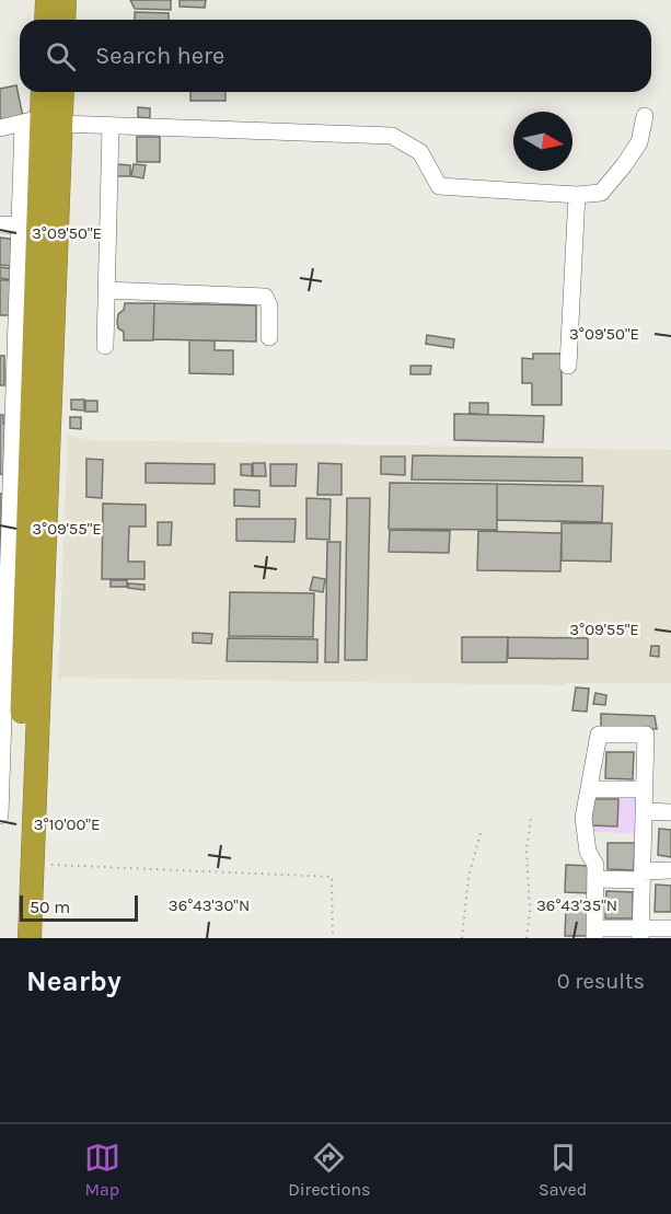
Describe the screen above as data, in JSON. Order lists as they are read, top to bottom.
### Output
{
  "scale_bar": "50 m",
  "north": "right",
  "page": {
    "search": "Search here",
    "scale": "50 m",
    "heading": ["Nearby", "0 results"],
    "nav": ["Map", "Directions", "Saved"]
  },
  "coordinates": [
    "3°09'50\"E",
    "3°09'55\"E",
    "3°10'00\"E",
    "36°43'30\"N",
    "36°43'35\"N"
  ]
}
